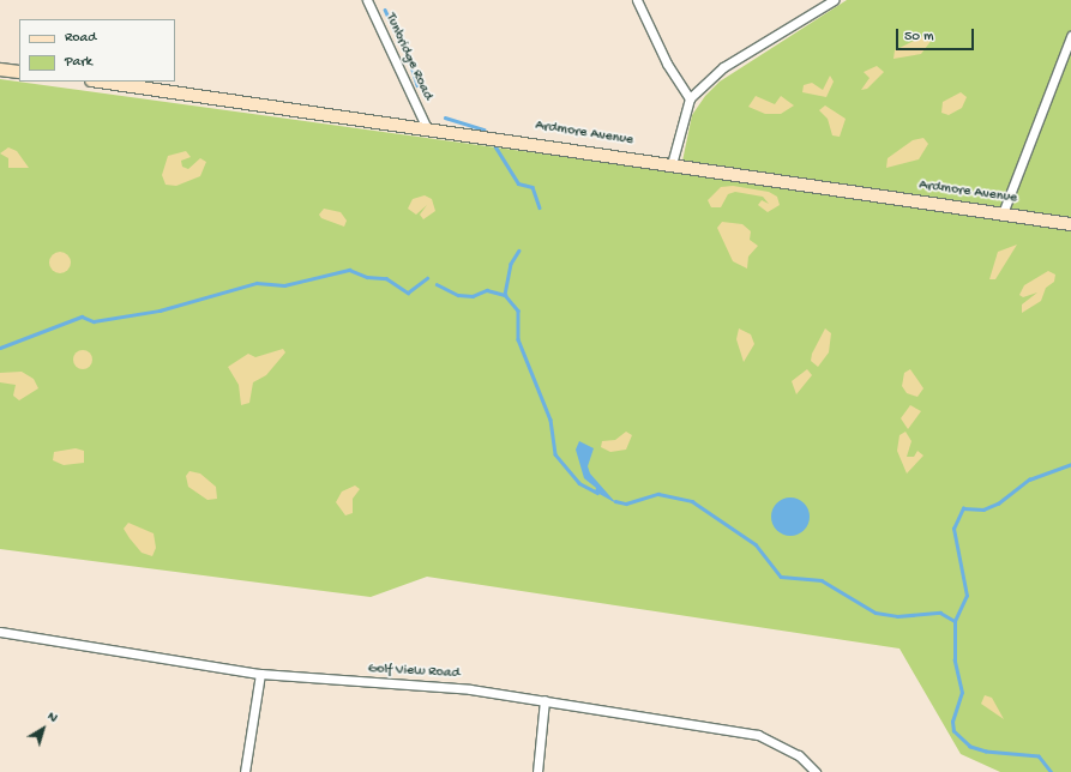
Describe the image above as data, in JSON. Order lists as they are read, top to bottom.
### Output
{
  "streets": {
    "street": ["Tunbridge Road", "Ardmore Avenue", "Golf View Road"]
  },
  "crossings": [
    ["Tunbridge Road", "Ardmore Avenue"]
  ],
  "legend": ["Road", "Park"],
  "scale_bar": "50 m",
  "north": "top right"
}
